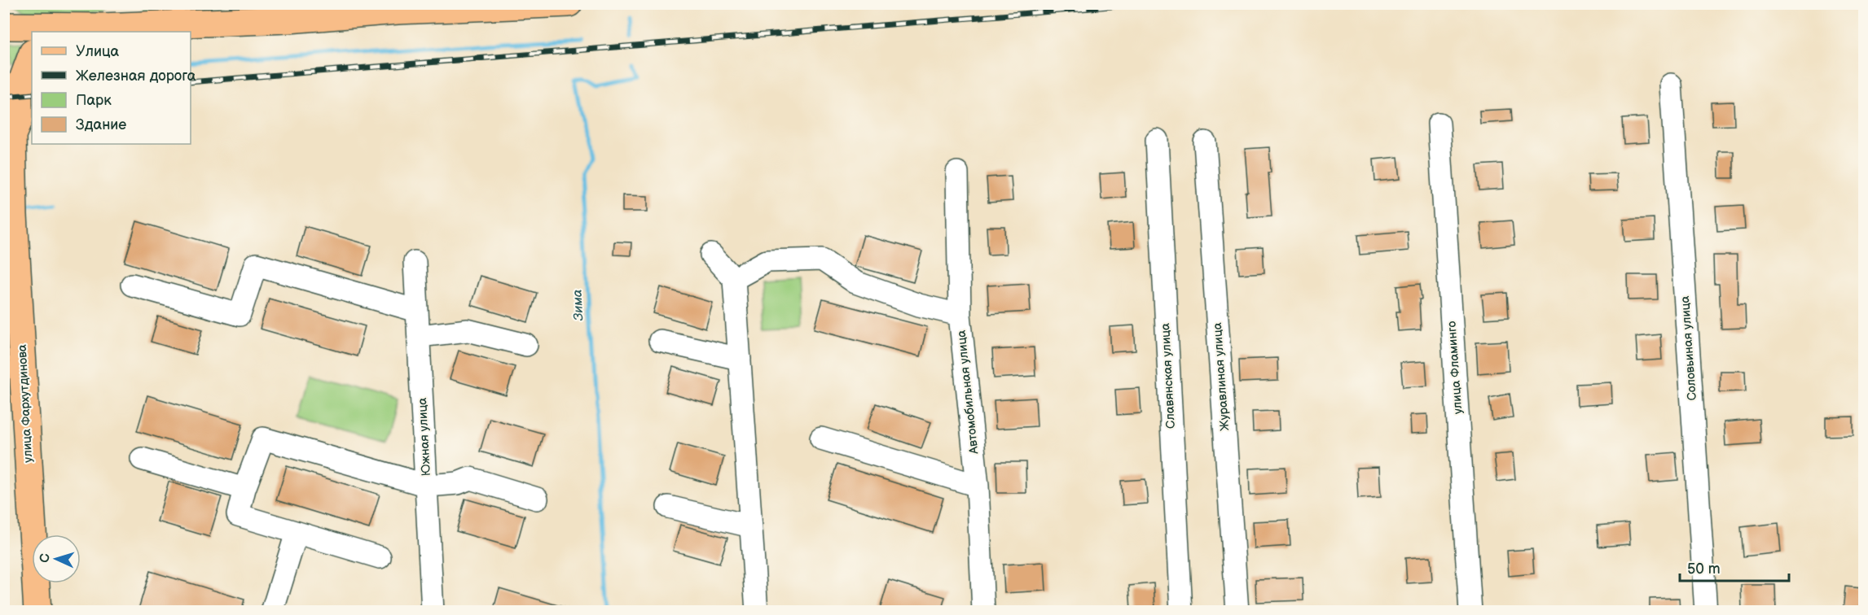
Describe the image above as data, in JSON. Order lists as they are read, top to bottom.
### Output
{
  "streets": {
    "main road": ["улица Фархутдинова"],
    "street": [
      "Соловьиная улица",
      "улица Фламинго",
      "Славянская улица",
      "Журавлиная улица",
      "Автомобильная улица",
      "Южная улица"
    ]
  },
  "water": ["Зима"],
  "legend": [
    "Улица",
    "Железная дорога",
    "Парк",
    "Здание"
  ],
  "scale_bar": "50 m",
  "north": "left"
}
